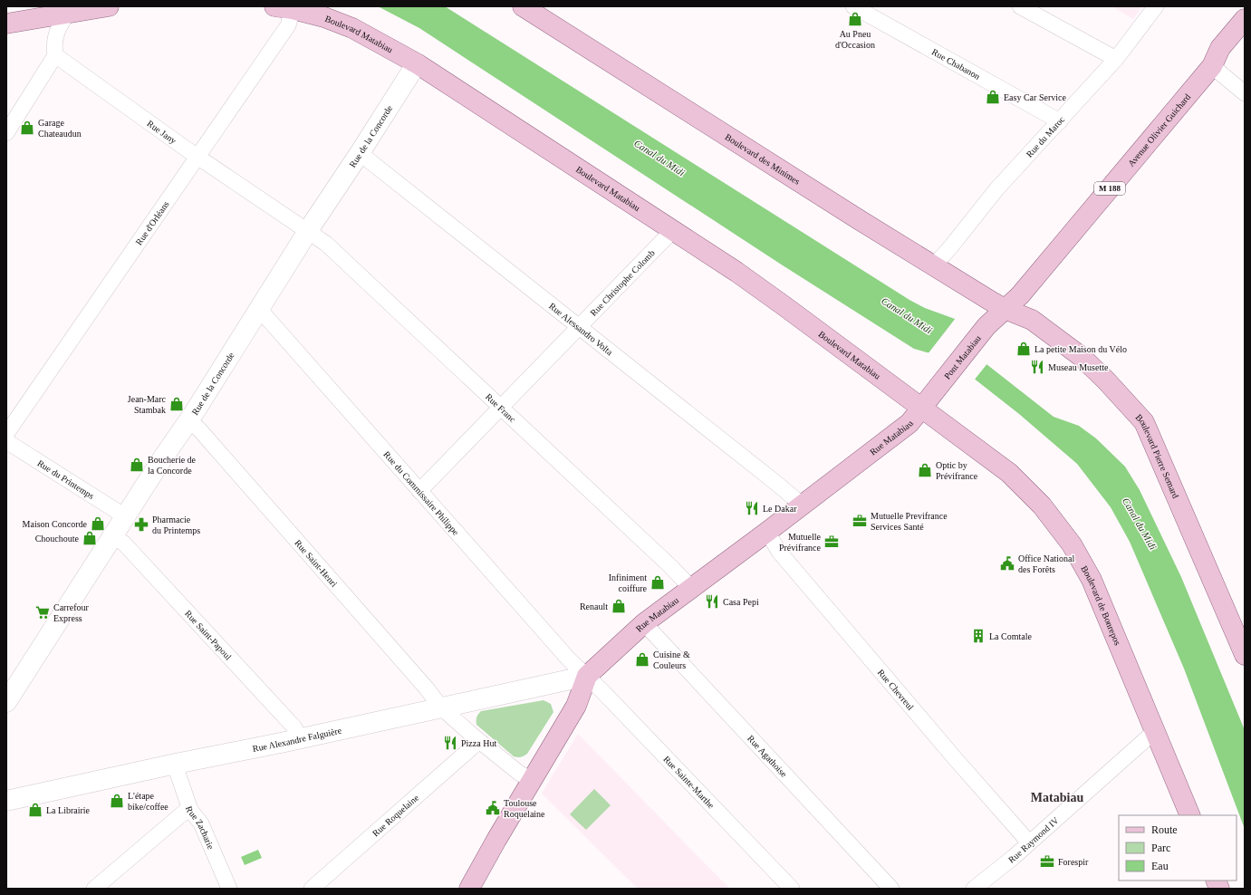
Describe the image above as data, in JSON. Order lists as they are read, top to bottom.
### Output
{
  "streets": {
    "main road": [
      "Boulevard Matabiau",
      "Avenue Olivier Guichard",
      "Boulevard des Minimes",
      "M 188",
      "Pont Matabiau",
      "Rue Matabiau",
      "Boulevard Pierre Semard",
      "Boulevard de Bonrepos"
    ],
    "street": [
      "Rue Chabanon",
      "Rue Jany",
      "Rue de la Concorde",
      "Rue du Maroc",
      "Rue d'Orléans",
      "Rue Christophe Colomb",
      "Rue Alessandro Volta",
      "Rue Franc",
      "Rue du Printemps",
      "Rue du Commissaire Philippe",
      "Rue Saint-Henri",
      "Rue Saint-Papoul",
      "Rue Chevreul",
      "Rue Alexandre Falguière",
      "Rue Agathoise",
      "Rue Sainte-Marthe",
      "Rue Roquelaine",
      "Rue Zacharie",
      "Rue Raymond IV"
    ]
  },
  "crossings": [
    ["Boulevard Matabiau", "Rue de la Concorde"],
    ["Boulevard Matabiau", "Rue d'Orléans"],
    ["Boulevard Matabiau", "Rue Christophe Colomb"],
    ["Boulevard Matabiau", "Pont Matabiau"],
    ["Boulevard Matabiau", "Rue Matabiau"],
    ["Boulevard Matabiau", "Boulevard de Bonrepos"],
    ["Rue Chabanon", "Rue du Maroc"],
    ["Avenue Olivier Guichard", "Boulevard des Minimes"],
    ["Avenue Olivier Guichard", "Pont Matabiau"],
    ["Avenue Olivier Guichard", "Boulevard Pierre Semard"],
    ["Rue Jany", "Rue de la Concorde"],
    ["Rue Jany", "Rue d'Orléans"],
    ["Rue Jany", "Rue Franc"],
    ["Rue de la Concorde", "Rue Alessandro Volta"],
    ["Rue de la Concorde", "Rue Franc"],
    ["Rue de la Concorde", "Rue du Printemps"],
    ["Rue de la Concorde", "Rue du Commissaire Philippe"],
    ["Rue de la Concorde", "Rue Saint-Henri"],
    ["Rue de la Concorde", "Rue Saint-Papoul"],
    ["Rue du Maroc", "Boulevard des Minimes"],
    ["Boulevard des Minimes", "Pont Matabiau"],
    ["Boulevard des Minimes", "Boulevard Pierre Semard"],
    ["Rue Christophe Colomb", "Rue Alessandro Volta"],
    ["Rue Christophe Colomb", "Rue Franc"],
    ["Rue Christophe Colomb", "Rue du Commissaire Philippe"],
    ["Rue Alessandro Volta", "Rue Matabiau"],
    ["Pont Matabiau", "Rue Matabiau"],
    ["Pont Matabiau", "Boulevard Pierre Semard"],
    ["Pont Matabiau", "Boulevard de Bonrepos"],
    ["Rue Franc", "Rue Matabiau"],
    ["Rue Matabiau", "Rue du Commissaire Philippe"],
    ["Rue Matabiau", "Rue Saint-Henri"],
    ["Rue Matabiau", "Boulevard de Bonrepos"],
    ["Rue Matabiau", "Rue Chevreul"],
    ["Rue Matabiau", "Rue Alexandre Falguière"],
    ["Rue Matabiau", "Rue Agathoise"],
    ["Rue Matabiau", "Rue Sainte-Marthe"],
    ["Rue du Commissaire Philippe", "Rue Alexandre Falguière"],
    ["Rue du Commissaire Philippe", "Rue Sainte-Marthe"],
    ["Rue Saint-Henri", "Rue Alexandre Falguière"],
    ["Rue Saint-Henri", "Rue Roquelaine"],
    ["Boulevard de Bonrepos", "Rue Raymond IV"],
    ["Rue Saint-Papoul", "Rue Alexandre Falguière"],
    ["Rue Chevreul", "Rue Raymond IV"],
    ["Rue Alexandre Falguière", "Rue Sainte-Marthe"],
    ["Rue Alexandre Falguière", "Rue Zacharie"]
  ],
  "districts": ["Matabiau"],
  "water": ["Canal du Midi"],
  "places": {
    "shop": [
      "Au Pneu d'Occasion",
      "Easy Car Service",
      "Garage Chateaudun",
      "La petite Maison du Vélo",
      "Jean-Marc Stambak",
      "Boucherie de la Concorde",
      "Optic by Prévifrance",
      "Maison Concorde",
      "Chouchoute",
      "Infiniment coiffure",
      "Renault",
      "Cuisine & Couleurs",
      "L'étape bike/coffee",
      "La Librairie"
    ],
    "restaurant": [
      "Museau Musette",
      "Le Dakar",
      "Casa Pepi",
      "Pizza Hut"
    ],
    "office": ["Mutuelle Previfrance Services Santé", "Mutuelle Prévifrance", "Forespir"],
    "pharmacy": ["Pharmacie du Printemps"],
    "public building": ["Office National des Forêts", "Toulouse Roquelaine"],
    "supermarket": ["Carrefour Express"],
    "building": ["La Comtale"]
  },
  "legend": ["Route", "Parc", "Eau"]
}
